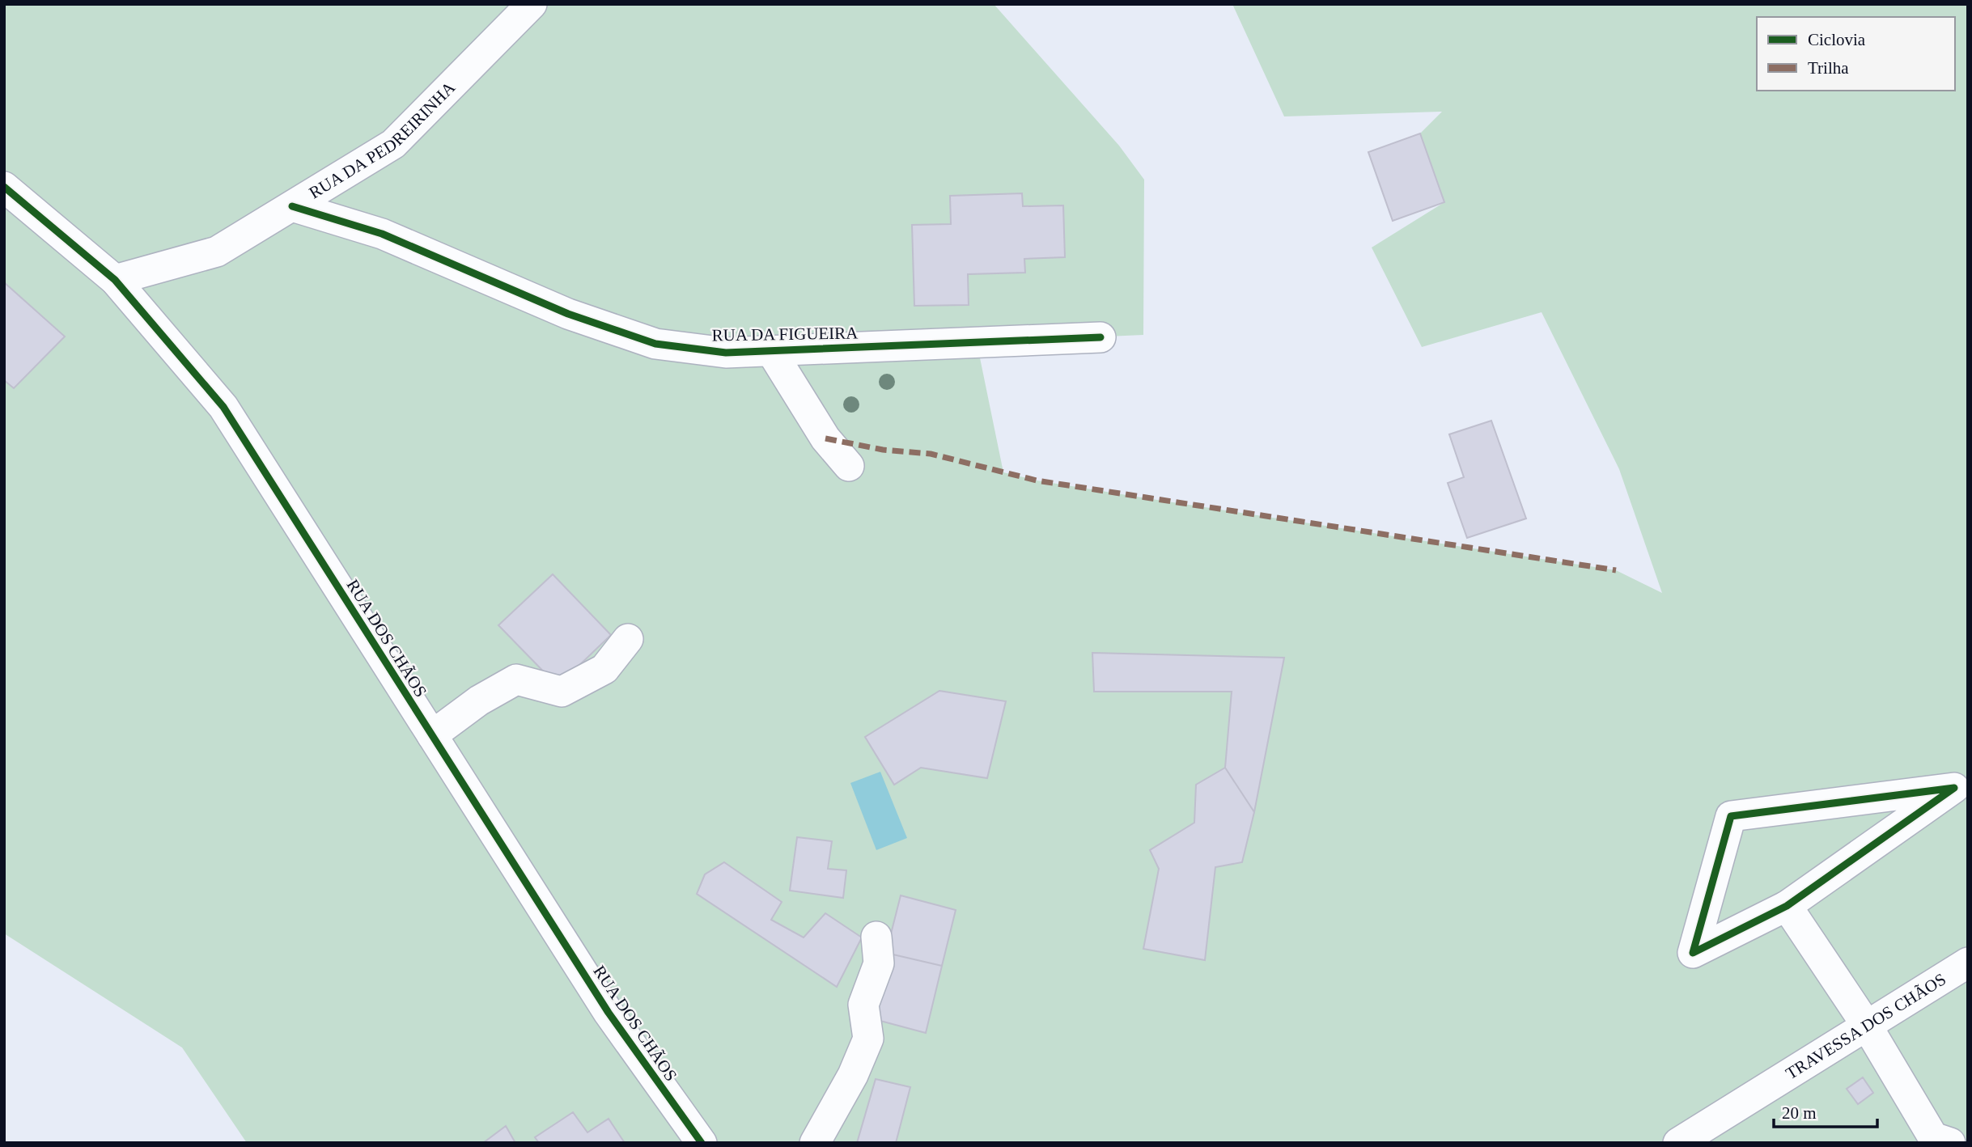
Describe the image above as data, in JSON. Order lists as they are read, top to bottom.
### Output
{
  "streets": {
    "street": [
      "RUA DA PEDREIRINHA",
      "RUA DA FIGUEIRA",
      "RUA DOS CHÃOS",
      "TRAVESSA DOS CHÃOS"
    ]
  },
  "crossings": [
    ["RUA DA PEDREIRINHA", "RUA DA FIGUEIRA"],
    ["RUA DA PEDREIRINHA", "RUA DOS CHÃOS"]
  ],
  "legend": ["Ciclovia", "Trilha"],
  "scale_bar": "20 m"
}
